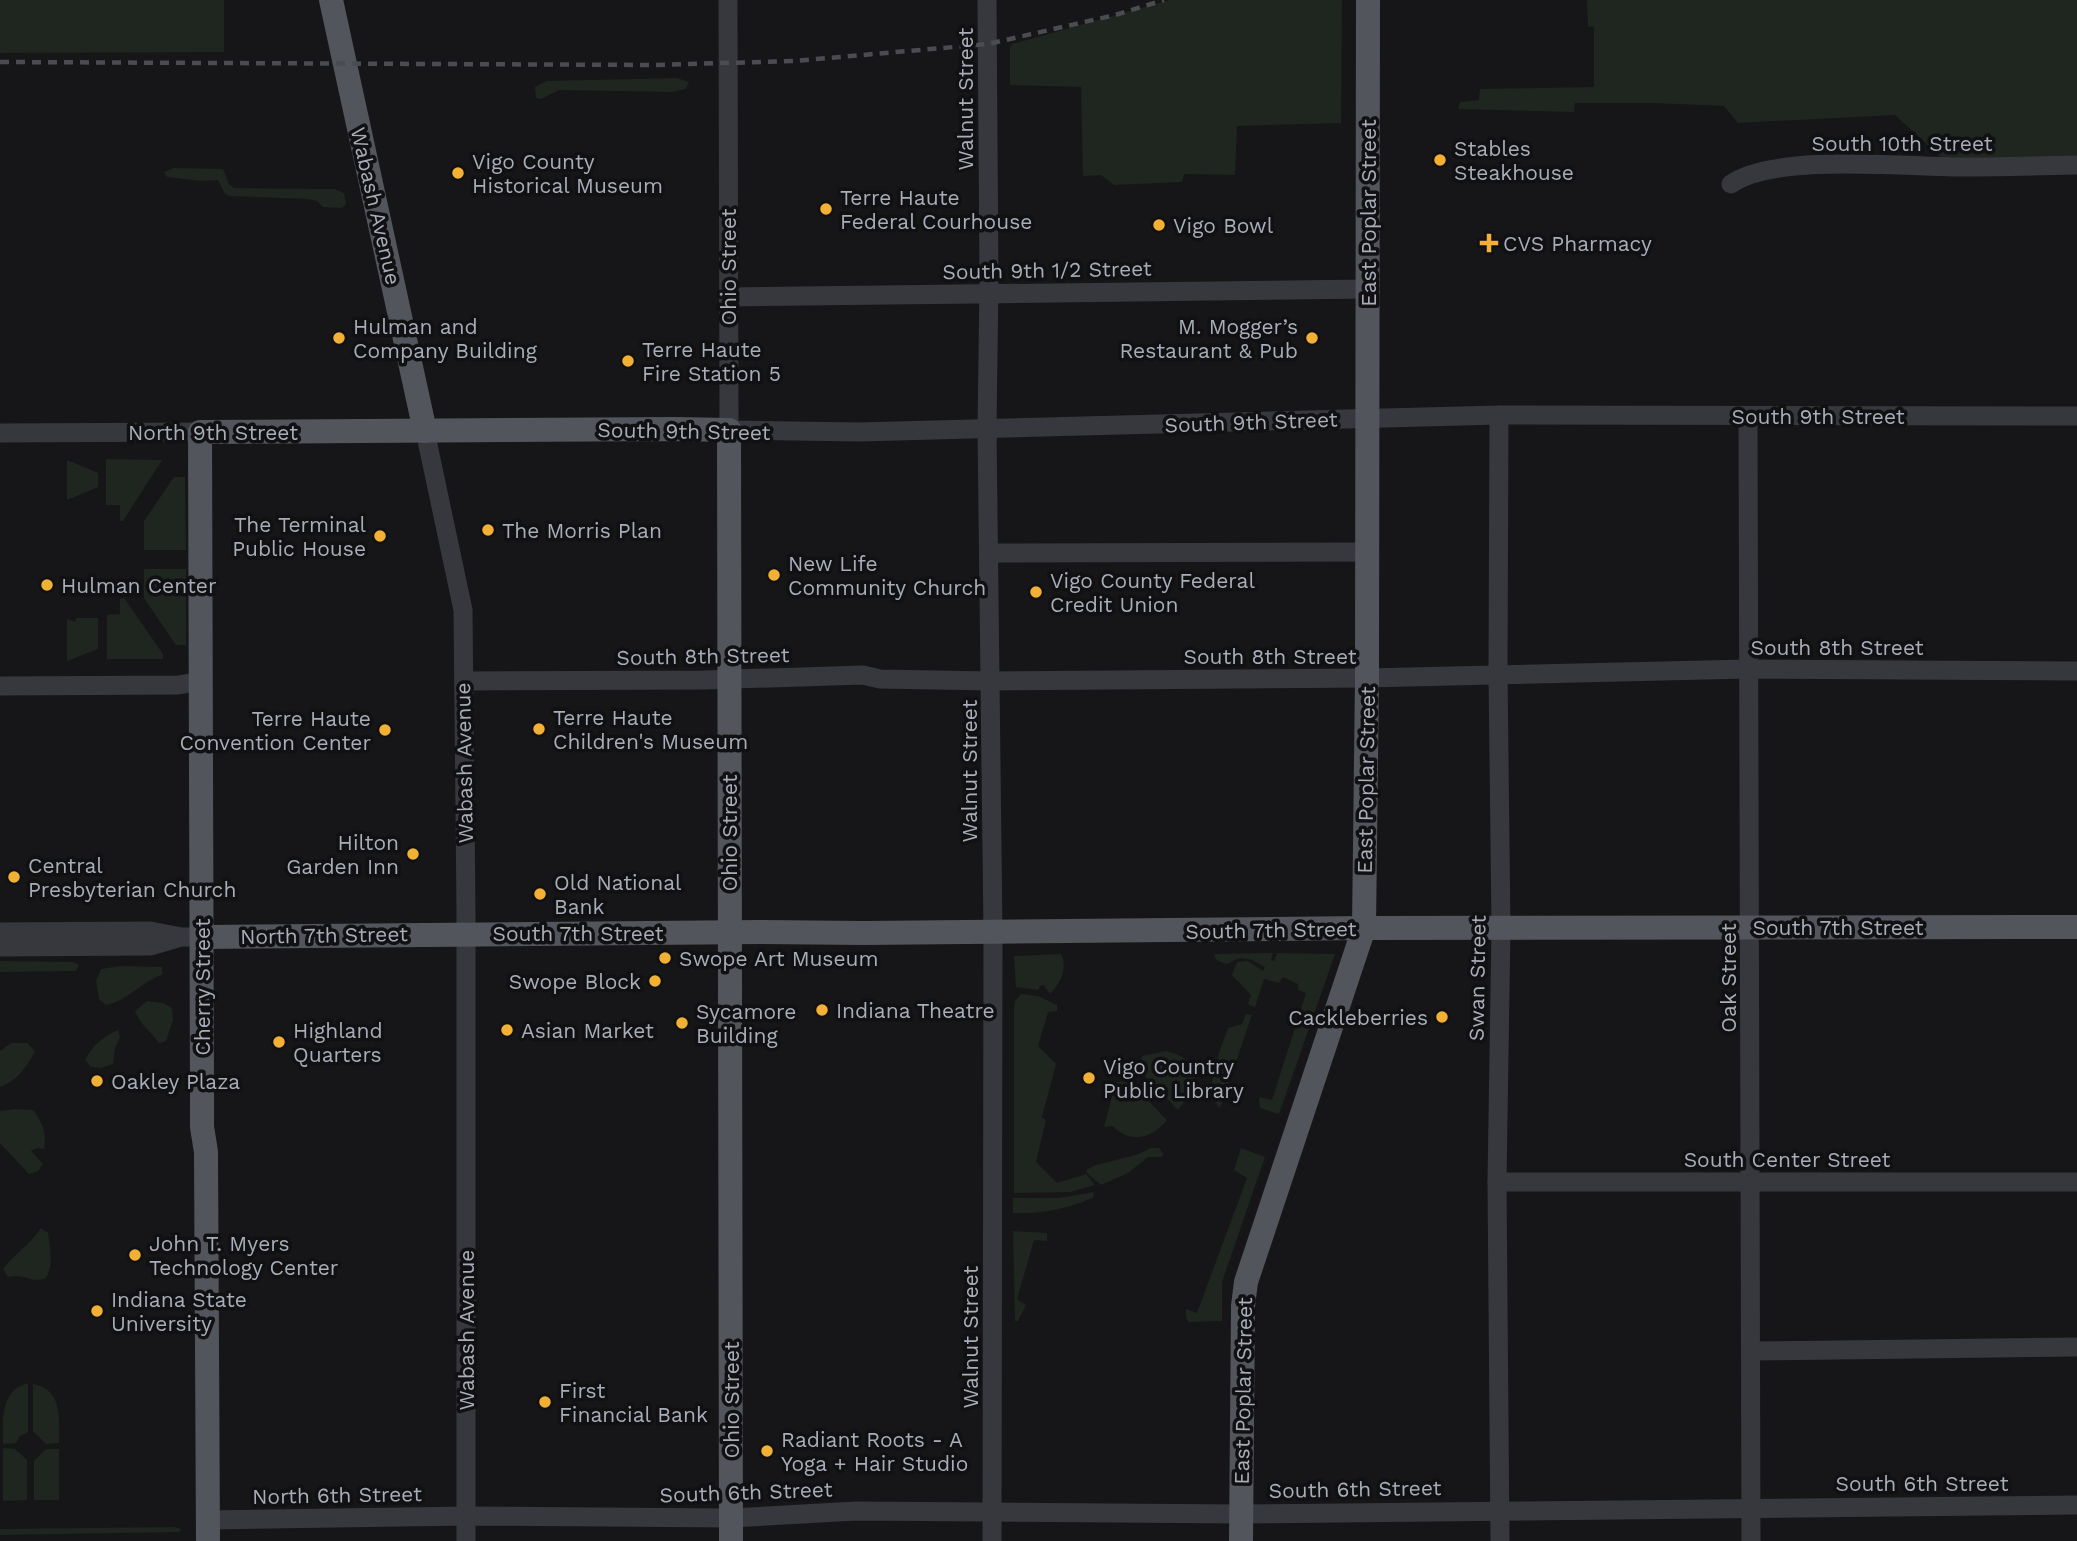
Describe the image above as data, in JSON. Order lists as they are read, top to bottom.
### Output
{
  "streets": {
    "main road": [
      "Wabash Avenue",
      "East Poplar Street",
      "Ohio Street",
      "South 9th Street",
      "North 9th Street",
      "South 7th Street",
      "North 7th Street",
      "Cherry Street"
    ],
    "street": [
      "Walnut Street",
      "South 10th Street",
      "South 9th 1/2 Street",
      "South 8th Street",
      "Swan Street",
      "Oak Street",
      "South Center Street",
      "South 6th Street",
      "North 6th Street"
    ]
  },
  "crossings": [
    ["Walnut Street", "South 9th 1/2 Street"],
    ["Walnut Street", "South 9th Street"],
    ["Walnut Street", "South 8th Street"],
    ["Walnut Street", "South 7th Street"],
    ["Walnut Street", "South 6th Street"],
    ["Wabash Avenue", "South 9th Street"],
    ["Wabash Avenue", "North 9th Street"],
    ["Wabash Avenue", "South 8th Street"],
    ["Wabash Avenue", "South 7th Street"],
    ["Wabash Avenue", "North 7th Street"],
    ["Wabash Avenue", "South 6th Street"],
    ["Wabash Avenue", "North 6th Street"],
    ["East Poplar Street", "South 9th 1/2 Street"],
    ["East Poplar Street", "South 9th Street"],
    ["East Poplar Street", "South 8th Street"],
    ["East Poplar Street", "South 7th Street"],
    ["East Poplar Street", "South 6th Street"],
    ["Ohio Street", "South 9th 1/2 Street"],
    ["Ohio Street", "South 9th Street"],
    ["Ohio Street", "South 8th Street"],
    ["Ohio Street", "South 7th Street"],
    ["Ohio Street", "South 6th Street"],
    ["South 9th Street", "North 9th Street"],
    ["South 9th Street", "Swan Street"],
    ["South 9th Street", "Oak Street"],
    ["North 9th Street", "Cherry Street"],
    ["South 8th Street", "Swan Street"],
    ["South 8th Street", "Oak Street"],
    ["South 7th Street", "North 7th Street"],
    ["South 7th Street", "Swan Street"],
    ["South 7th Street", "Oak Street"],
    ["North 7th Street", "Cherry Street"],
    ["Swan Street", "South Center Street"],
    ["Swan Street", "South 6th Street"],
    ["Oak Street", "South Center Street"],
    ["Oak Street", "South 6th Street"],
    ["Cherry Street", "North 6th Street"],
    ["South 6th Street", "North 6th Street"]
  ],
  "places": {
    "other": [
      "Stables Steakhouse",
      "Vigo County Historical Museum",
      "Terre Haute Federal Courhouse",
      "Vigo Bowl",
      "Hulman and Company Building",
      "M. Mogger’s Restaurant & Pub",
      "Terre Haute Fire Station 5",
      "The Morris Plan",
      "The Terminal Public House",
      "New Life Community Church",
      "Hulman Center",
      "Vigo County Federal Credit Union",
      "Terre Haute Children's Museum",
      "Terre Haute Convention Center",
      "Hilton Garden Inn",
      "Central Presbyterian Church",
      "Old National Bank",
      "Swope Art Museum",
      "Swope Block",
      "Indiana Theatre",
      "Cackleberries",
      "Sycamore Building",
      "Asian Market",
      "Highland Quarters",
      "Vigo Country Public Library",
      "Oakley Plaza",
      "John T. Myers Technology Center",
      "Indiana State University",
      "First Financial Bank",
      "Radiant Roots - A Yoga + Hair Studio"
    ],
    "health": ["CVS Pharmacy"]
  }
}
